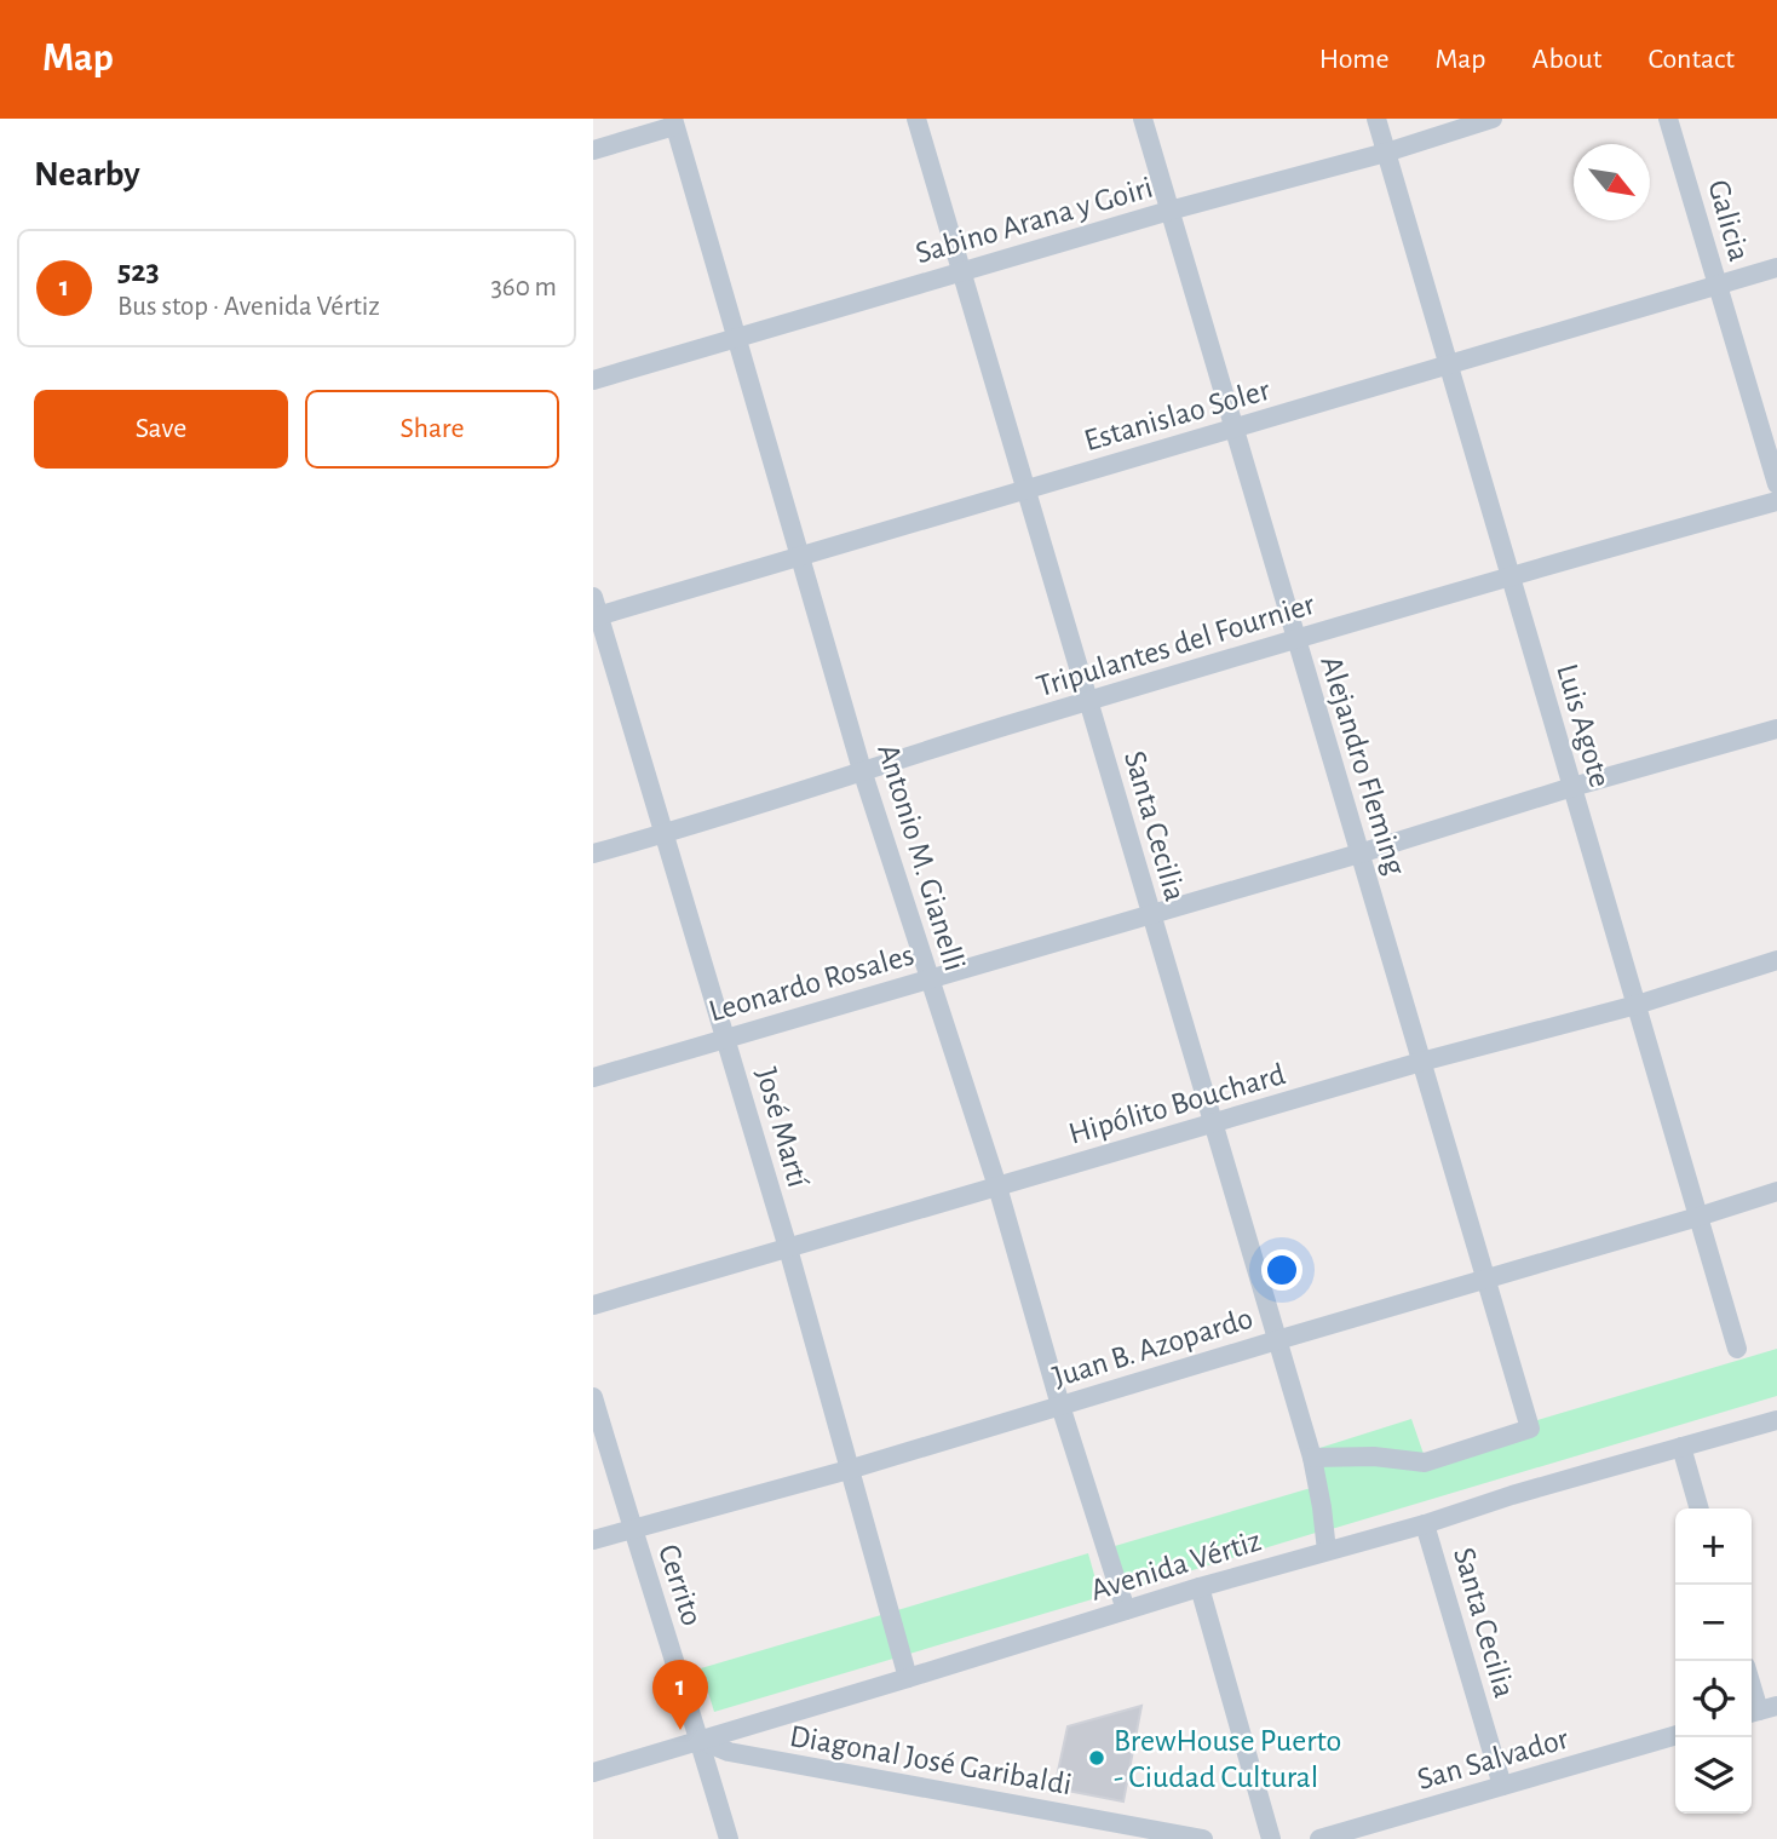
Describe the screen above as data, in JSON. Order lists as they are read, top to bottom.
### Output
{
  "streets": {
    "street": [
      "Sabino Arana y Goiri",
      "Galicia",
      "Estanislao Soler",
      "Tripulantes del Fournier",
      "Luis Agote",
      "Alejandro Fleming",
      "Santa Cecilia",
      "Antonio M. Gianelli",
      "Leonardo Rosales",
      "Hipólito Bouchard",
      "José Martí",
      "Juan B. Azopardo",
      "Avenida Vértiz",
      "Cerrito",
      "San Salvador",
      "Diagonal José Garibaldi"
    ]
  },
  "crossings": [
    ["Sabino Arana y Goiri", "Luis Agote"],
    ["Sabino Arana y Goiri", "Alejandro Fleming"],
    ["Sabino Arana y Goiri", "Santa Cecilia"],
    ["Sabino Arana y Goiri", "Antonio M. Gianelli"],
    ["Galicia", "Estanislao Soler"],
    ["Estanislao Soler", "Luis Agote"],
    ["Estanislao Soler", "Alejandro Fleming"],
    ["Estanislao Soler", "Santa Cecilia"],
    ["Estanislao Soler", "Antonio M. Gianelli"],
    ["Estanislao Soler", "José Martí"],
    ["Tripulantes del Fournier", "Luis Agote"],
    ["Tripulantes del Fournier", "Alejandro Fleming"],
    ["Tripulantes del Fournier", "Santa Cecilia"],
    ["Tripulantes del Fournier", "Antonio M. Gianelli"],
    ["Tripulantes del Fournier", "José Martí"],
    ["Luis Agote", "Leonardo Rosales"],
    ["Luis Agote", "Hipólito Bouchard"],
    ["Luis Agote", "Juan B. Azopardo"],
    ["Alejandro Fleming", "Santa Cecilia"],
    ["Alejandro Fleming", "Leonardo Rosales"],
    ["Alejandro Fleming", "Hipólito Bouchard"],
    ["Alejandro Fleming", "Juan B. Azopardo"],
    ["Santa Cecilia", "Leonardo Rosales"],
    ["Santa Cecilia", "Hipólito Bouchard"],
    ["Santa Cecilia", "Juan B. Azopardo"],
    ["Santa Cecilia", "Avenida Vértiz"],
    ["Santa Cecilia", "San Salvador"],
    ["Antonio M. Gianelli", "Leonardo Rosales"],
    ["Antonio M. Gianelli", "Hipólito Bouchard"],
    ["Antonio M. Gianelli", "Juan B. Azopardo"],
    ["Antonio M. Gianelli", "Avenida Vértiz"],
    ["Leonardo Rosales", "José Martí"],
    ["Hipólito Bouchard", "José Martí"],
    ["José Martí", "Juan B. Azopardo"],
    ["José Martí", "Avenida Vértiz"],
    ["Juan B. Azopardo", "Cerrito"],
    ["Avenida Vértiz", "Cerrito"],
    ["Avenida Vértiz", "Diagonal José Garibaldi"],
    ["Cerrito", "Diagonal José Garibaldi"]
  ],
  "places": ["BrewHouse Puerto - Ciudad Cultural"],
  "north": "bottom right",
  "page": {
    "header": "Map",
    "nav": [
      "Home",
      "Map",
      "About",
      "Contact"
    ],
    "heading": "Nearby",
    "list": [
      {
        "mark": "1",
        "name": "523",
        "note": "Bus stop · Avenida Vértiz",
        "value": "360 m"
      }
    ],
    "buttons": ["Save", "Share"],
    "map_buttons": ["+", "−"],
    "pins": "1"
  }
}
